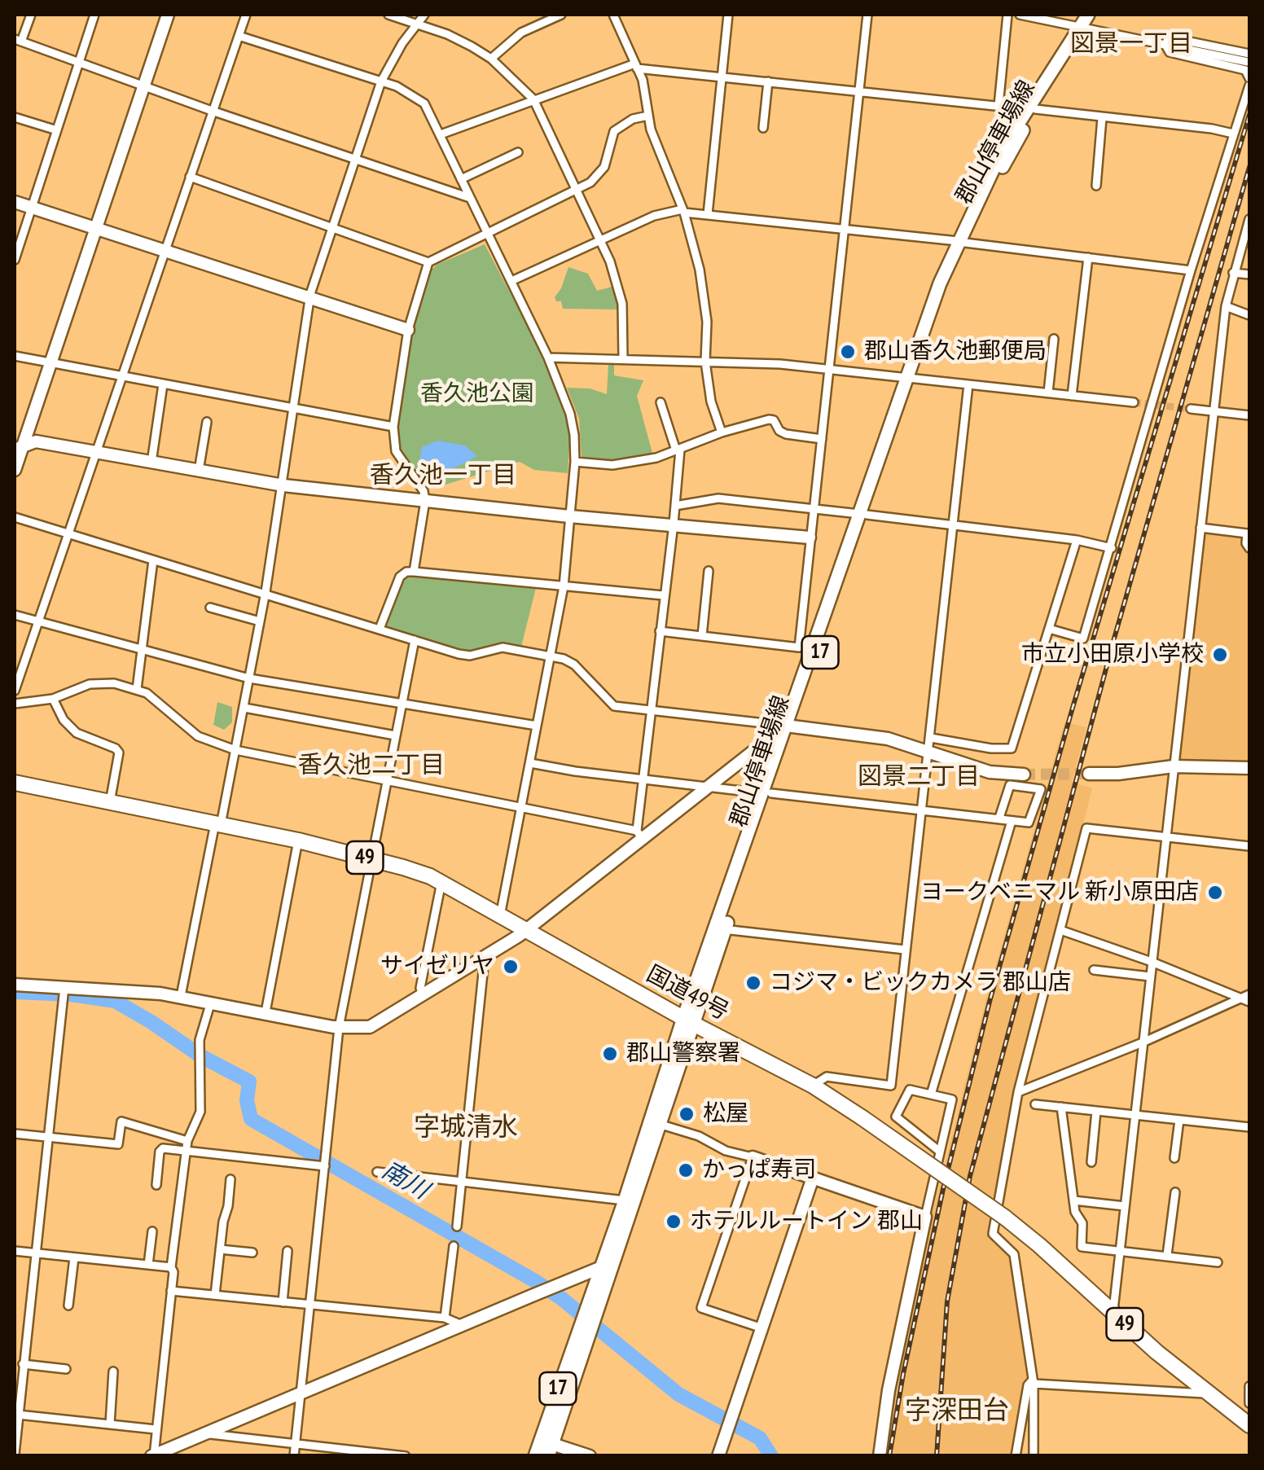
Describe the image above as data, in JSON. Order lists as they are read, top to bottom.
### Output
{
  "streets": {
    "highway": ["49", "国道49号"],
    "main road": ["郡山停車場線", "17"]
  },
  "crossings": [
    ["郡山停車場線", "国道49号"]
  ],
  "districts": [
    "図景一丁目",
    "香久池一丁目",
    "香久池二丁目",
    "図景二丁目",
    "字城清水",
    "字深田台"
  ],
  "water": ["南川"],
  "parks": ["香久池公園"],
  "places": [
    "郡山香久池郵便局",
    "市立小田原小学校",
    "ヨークベニマル 新小原田店",
    "サイゼリヤ",
    "コジマ・ビックカメラ 郡山店",
    "郡山警察署",
    "松屋",
    "かっぱ寿司",
    "ホテルルートイン 郡山"
  ]
}
